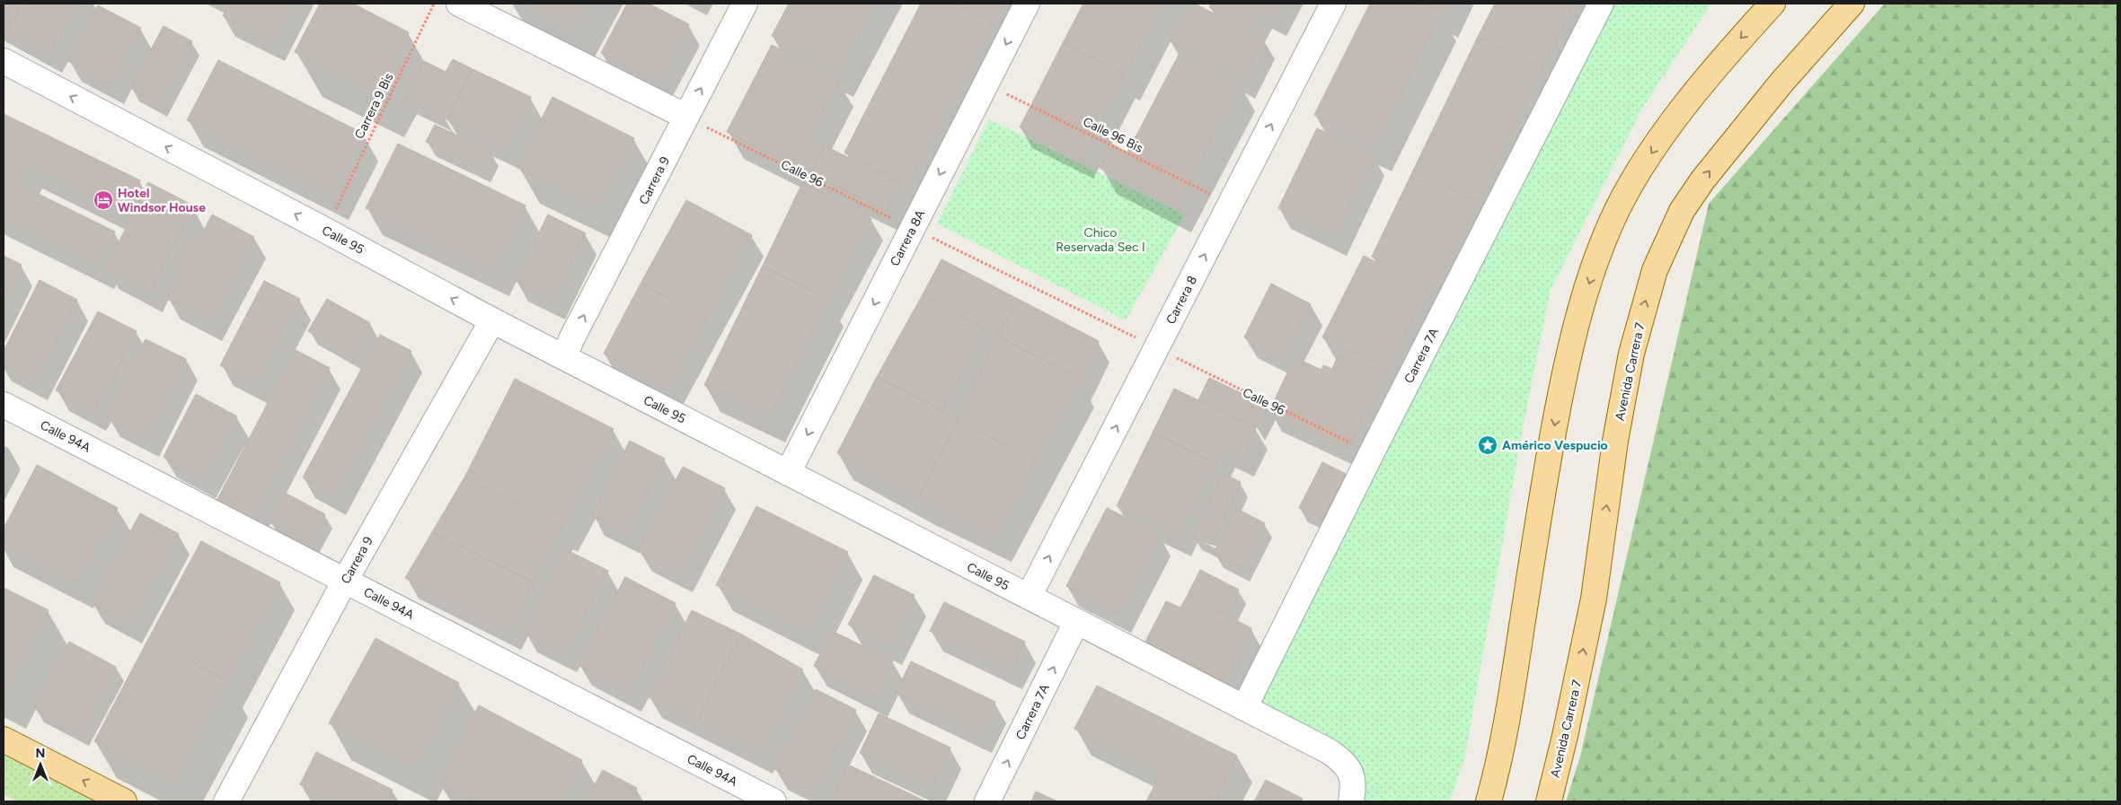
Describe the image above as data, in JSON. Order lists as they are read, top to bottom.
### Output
{
  "streets": {
    "main road": ["Avenida Carrera 7"],
    "street": [
      "Carrera 9",
      "Carrera 8A",
      "Calle 95",
      "Carrera 8",
      "Carrera 7A",
      "Calle 94A"
    ],
    "path": ["Carrera 9 Bis", "Calle 96 Bis", "Calle 96"]
  },
  "crossings": [
    ["Calle 96 Bis", "Carrera 8A"],
    ["Calle 96 Bis", "Carrera 8"],
    ["Calle 96", "Carrera 9"],
    ["Calle 96", "Carrera 8A"],
    ["Calle 96", "Carrera 8"],
    ["Calle 96", "Carrera 7A"],
    ["Carrera 9", "Calle 95"],
    ["Carrera 9", "Calle 94A"],
    ["Carrera 8A", "Calle 95"],
    ["Calle 95", "Carrera 8"],
    ["Calle 95", "Carrera 7A"]
  ],
  "one_way": [
    "Carrera 9",
    "Carrera 8A",
    "Calle 95",
    "Carrera 8"
  ],
  "parks": ["Chico Reservada Sec I"],
  "places": {
    "hotel": ["Hotel Windsor House"],
    "place": ["Américo Vespucio"]
  },
  "north": "top"
}
